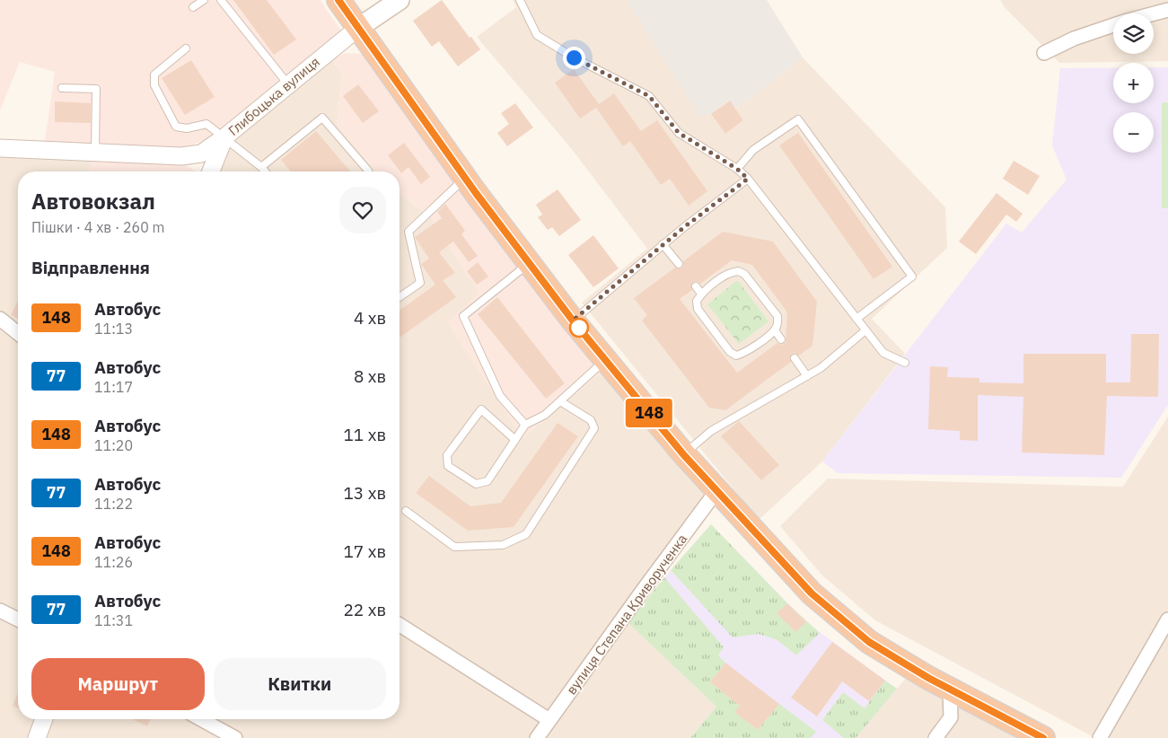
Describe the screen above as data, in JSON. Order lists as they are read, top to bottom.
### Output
{
  "streets": {
    "street": ["Глибоцька вулиця", "вулиця Степана Криворученка"]
  },
  "lines": ["bus line 148"],
  "page": {
    "on_map": "148",
    "map_buttons": ["+", "−"],
    "heading": [
      ["Автовокзал", "Пішки · 4 хв · 260 m"],
      "Відправлення"
    ],
    "list": [
      {
        "mark": "148",
        "name": "Автобус",
        "note": "11:13",
        "value": "4 хв"
      },
      {
        "mark": "77",
        "name": "Автобус",
        "note": "11:17",
        "value": "8 хв"
      },
      {
        "mark": "148",
        "name": "Автобус",
        "note": "11:20",
        "value": "11 хв"
      },
      {
        "mark": "77",
        "name": "Автобус",
        "note": "11:22",
        "value": "13 хв"
      },
      {
        "mark": "148",
        "name": "Автобус",
        "note": "11:26",
        "value": "17 хв"
      },
      {
        "mark": "77",
        "name": "Автобус",
        "note": "11:31",
        "value": "22 хв"
      }
    ],
    "buttons": ["Маршрут", "Квитки"]
  }
}
